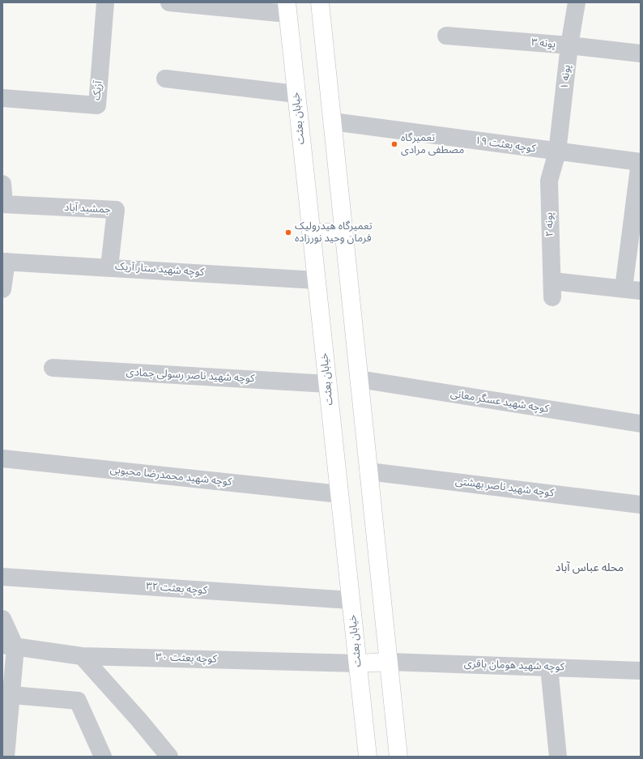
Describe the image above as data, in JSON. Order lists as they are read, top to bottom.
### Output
{
  "streets": {
    "main road": ["خیابان بعثت"],
    "street": [
      "پونه ۳",
      "پونه ۱",
      "آزیک",
      "کوچه بعثت ۱۹",
      "جمشید آباد",
      "پونه ۲",
      "کوچه شهید ستار آریک",
      "کوچه شهید ناصر رسولی جمادی",
      "کوچه شهید عسگر معانی",
      "کوچه شهید محمدرضا محبوبی",
      "کوچه شهید ناصر بهشتی",
      "کوچه بعثت ۳۲",
      "کوچه بعثت ۳۰",
      "کوچه شهید هومان باقری"
    ]
  },
  "crossings": [
    ["پونه ۳", "پونه ۱"],
    ["پونه ۱", "کوچه بعثت ۱۹"],
    ["پونه ۱", "پونه ۲"],
    ["خیابان بعثت", "کوچه شهید ستار آریک"],
    ["خیابان بعثت", "کوچه شهید ناصر رسولی جمادی"],
    ["خیابان بعثت", "کوچه شهید محمدرضا محبوبی"],
    ["خیابان بعثت", "کوچه بعثت ۳۲"],
    ["خیابان بعثت", "کوچه بعثت ۳۰"],
    ["کوچه بعثت ۱۹", "پونه ۲"],
    ["جمشید آباد", "کوچه شهید ستار آریک"]
  ],
  "districts": ["محله عباس آباد"],
  "places": ["تعمیرگاه مصطفی مرادی", "تعمیرگاه هیدرولیک فرمان وحید نورزاده"]
}
